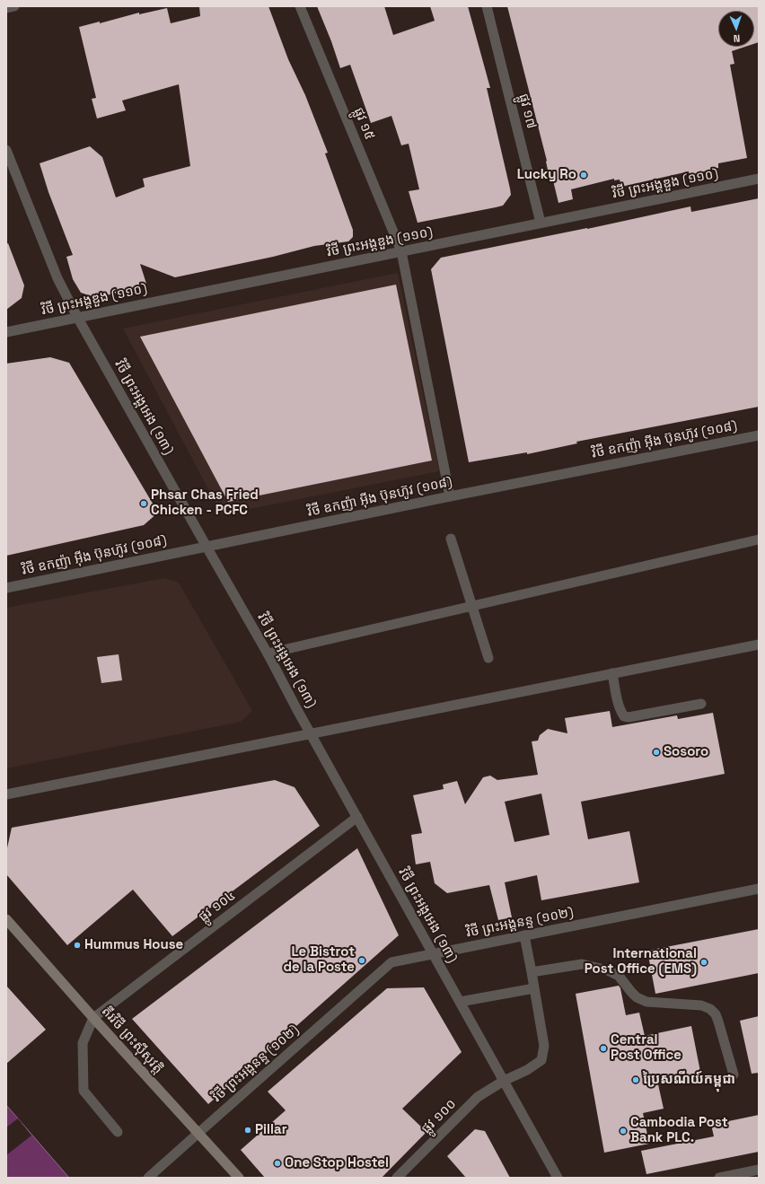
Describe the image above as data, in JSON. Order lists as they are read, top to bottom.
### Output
{
  "streets": {
    "main road": ["តីរវិថី ព្រះស៊ីសុវត្តិ"],
    "street": [
      "ផ្លូវ ១៧",
      "ផ្លូវ ១៥",
      "វិថី ព្រះអង្គឌួង (១១០)",
      "វិថី ព្រះអង្គអេង (១៣)",
      "វិថី ឧកញ៉ា អ៊ីង ប៊ុនហ៊ូវ (១០៨)",
      "ផ្លូវ ១០៤",
      "វិថី ព្រះអង្គនន្ទ (១០២)",
      "ផ្លូវ ១០០"
    ]
  },
  "crossings": [
    ["ផ្លូវ ១៧", "វិថី ព្រះអង្គឌួង (១១០)"],
    ["ផ្លូវ ១៥", "វិថី ព្រះអង្គឌួង (១១០)"],
    ["ផ្លូវ ១៥", "វិថី ឧកញ៉ា អ៊ីង ប៊ុនហ៊ូវ (១០៨)"],
    ["វិថី ព្រះអង្គឌួង (១១០)", "វិថី ព្រះអង្គអេង (១៣)"],
    ["វិថី ព្រះអង្គអេង (១៣)", "វិថី ឧកញ៉ា អ៊ីង ប៊ុនហ៊ូវ (១០៨)"],
    ["វិថី ព្រះអង្គអេង (១៣)", "ផ្លូវ ១០៤"],
    ["វិថី ព្រះអង្គអេង (១៣)", "វិថី ព្រះអង្គនន្ទ (១០២)"],
    ["វិថី ព្រះអង្គអេង (១៣)", "ផ្លូវ ១០០"],
    ["ផ្លូវ ១០៤", "តីរវិថី ព្រះស៊ីសុវត្តិ"],
    ["វិថី ព្រះអង្គនន្ទ (១០២)", "តីរវិថី ព្រះស៊ីសុវត្តិ"],
    ["វិថី ព្រះអង្គនន្ទ (១០២)", "ផ្លូវ ១០០"]
  ],
  "places": [
    "Lucky Ro",
    "Phsar Chas Fried Chicken - PCFC",
    "Sosoro",
    "Hummus House",
    "Le Bistrot de la Poste",
    "International Post Office (EMS)",
    "Central Post Office",
    "ប្រៃសណីយ៍កម្ពុជា",
    "Pillar",
    "Cambodia Post Bank PLC.",
    "One Stop Hostel"
  ],
  "north": "bottom"
}
